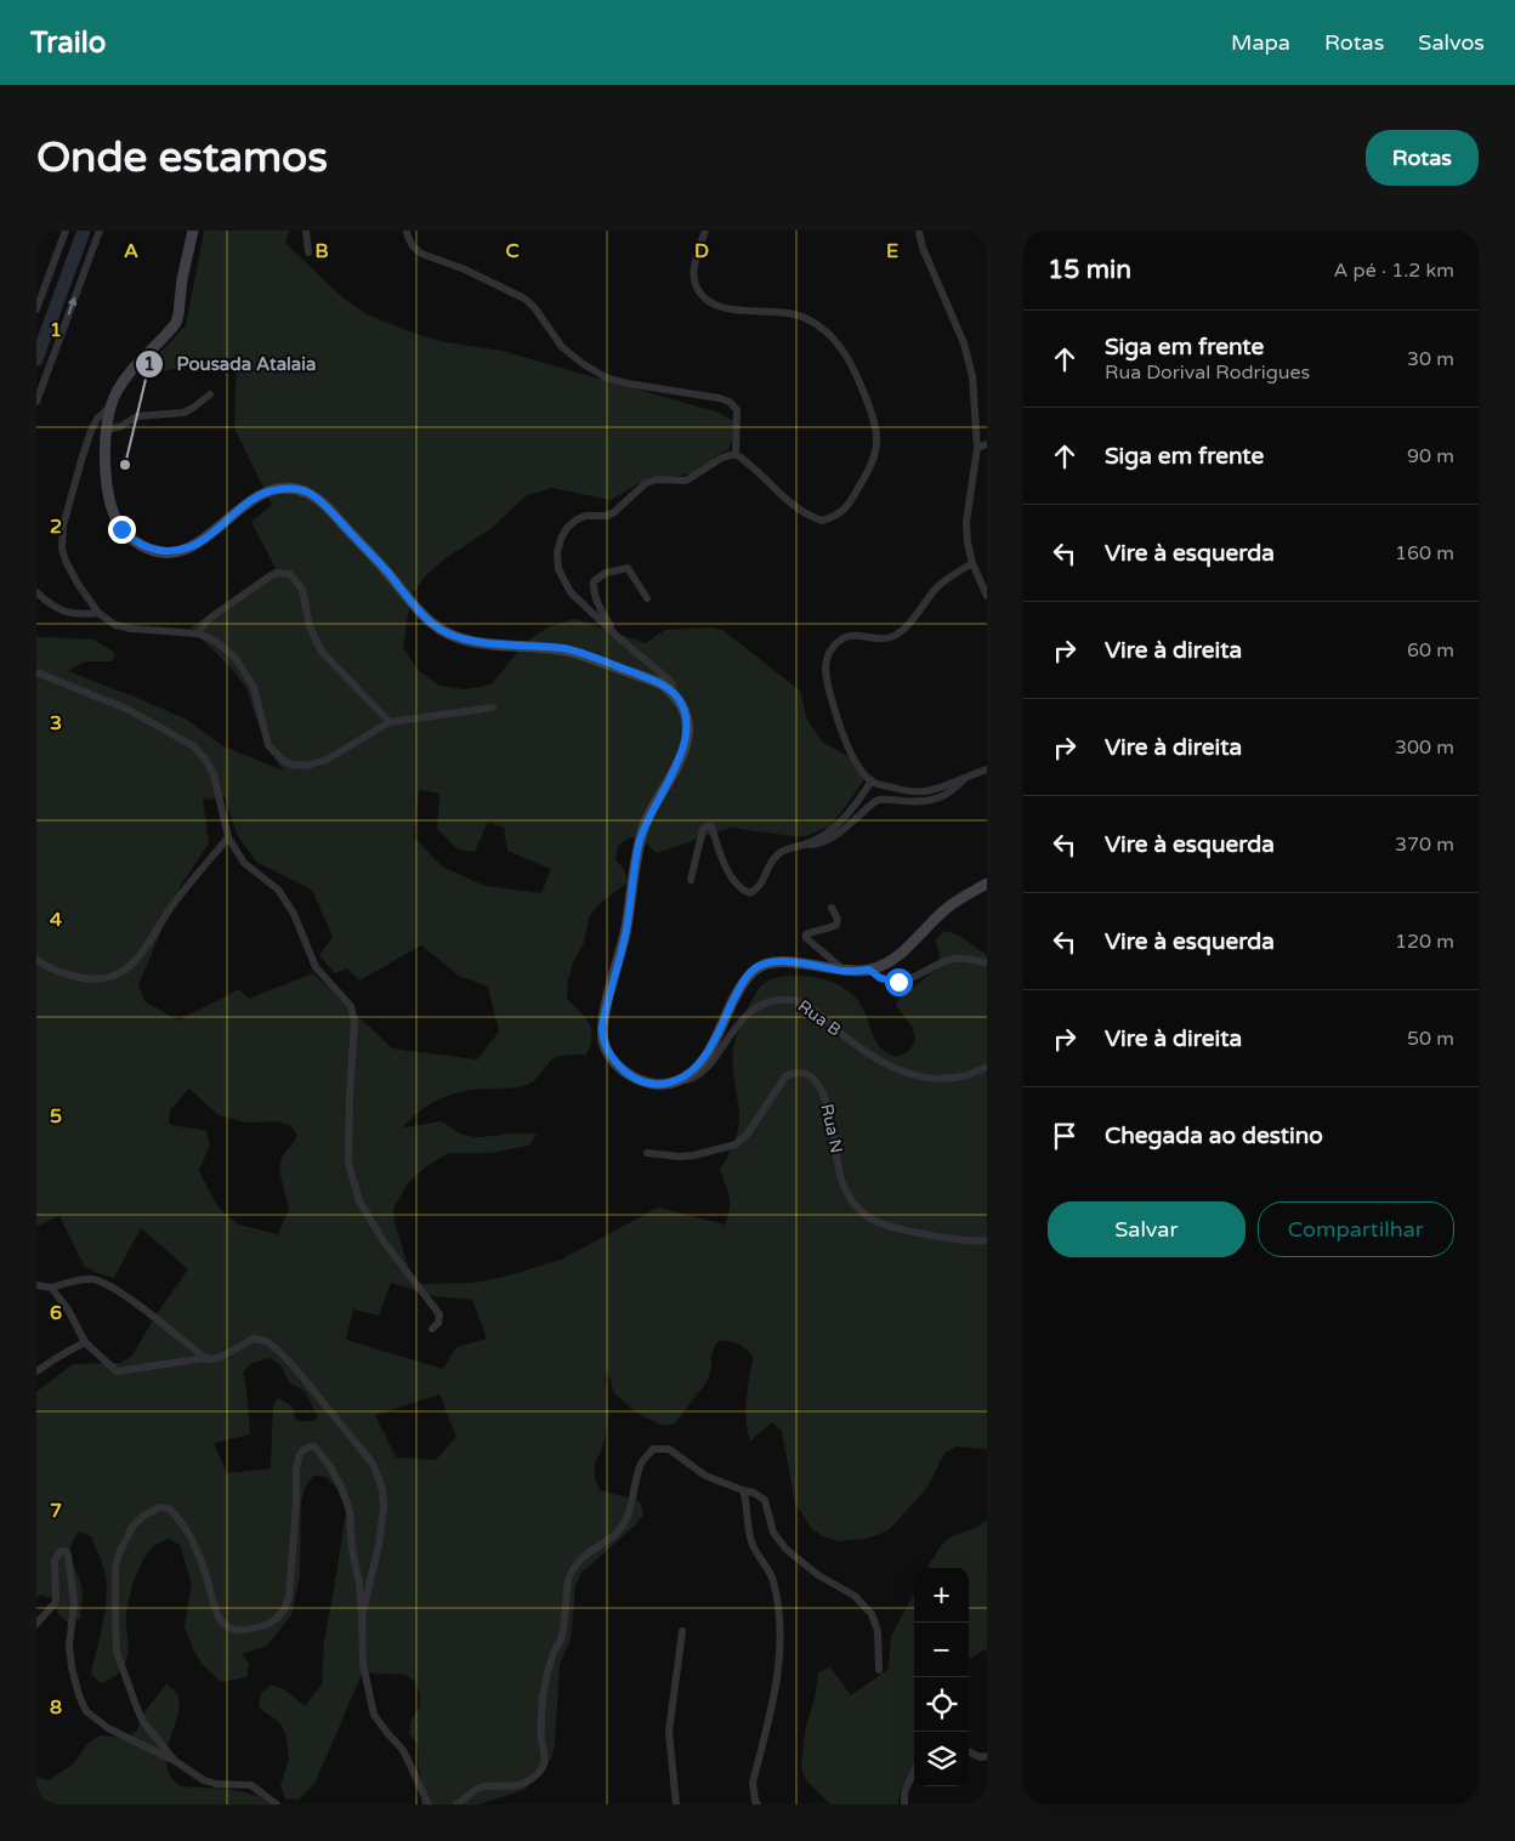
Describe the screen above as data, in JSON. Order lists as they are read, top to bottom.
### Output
{
  "streets": {
    "street": ["Rua B", "Rua N"]
  },
  "places": ["Pousada Atalaia"],
  "page": {
    "header": "Trailo",
    "nav": ["Mapa", "Rotas", "Salvos"],
    "buttons": [
      "Rotas",
      ["Salvar", "Compartilhar"]
    ],
    "title": "Onde estamos",
    "heading": ["15 min", "A pé · 1.2 km"],
    "list": [
      ["Siga em frente", "Rua Dorival Rodrigues", "30 m"],
      ["Siga em frente", "90 m"],
      ["Vire à esquerda", "160 m"],
      ["Vire à direita", "60 m"],
      ["Vire à direita", "300 m"],
      ["Vire à esquerda", "370 m"],
      ["Vire à esquerda", "120 m"],
      ["Vire à direita", "50 m"],
      "Chegada ao destino"
    ],
    "map_buttons": ["+", "−"]
  },
  "grid": {
    "columns": [
      "A",
      "B",
      "C",
      "D",
      "E"
    ],
    "rows": [
      "1",
      "2",
      "3",
      "4",
      "5",
      "6",
      "7",
      "8"
    ]
  }
}
